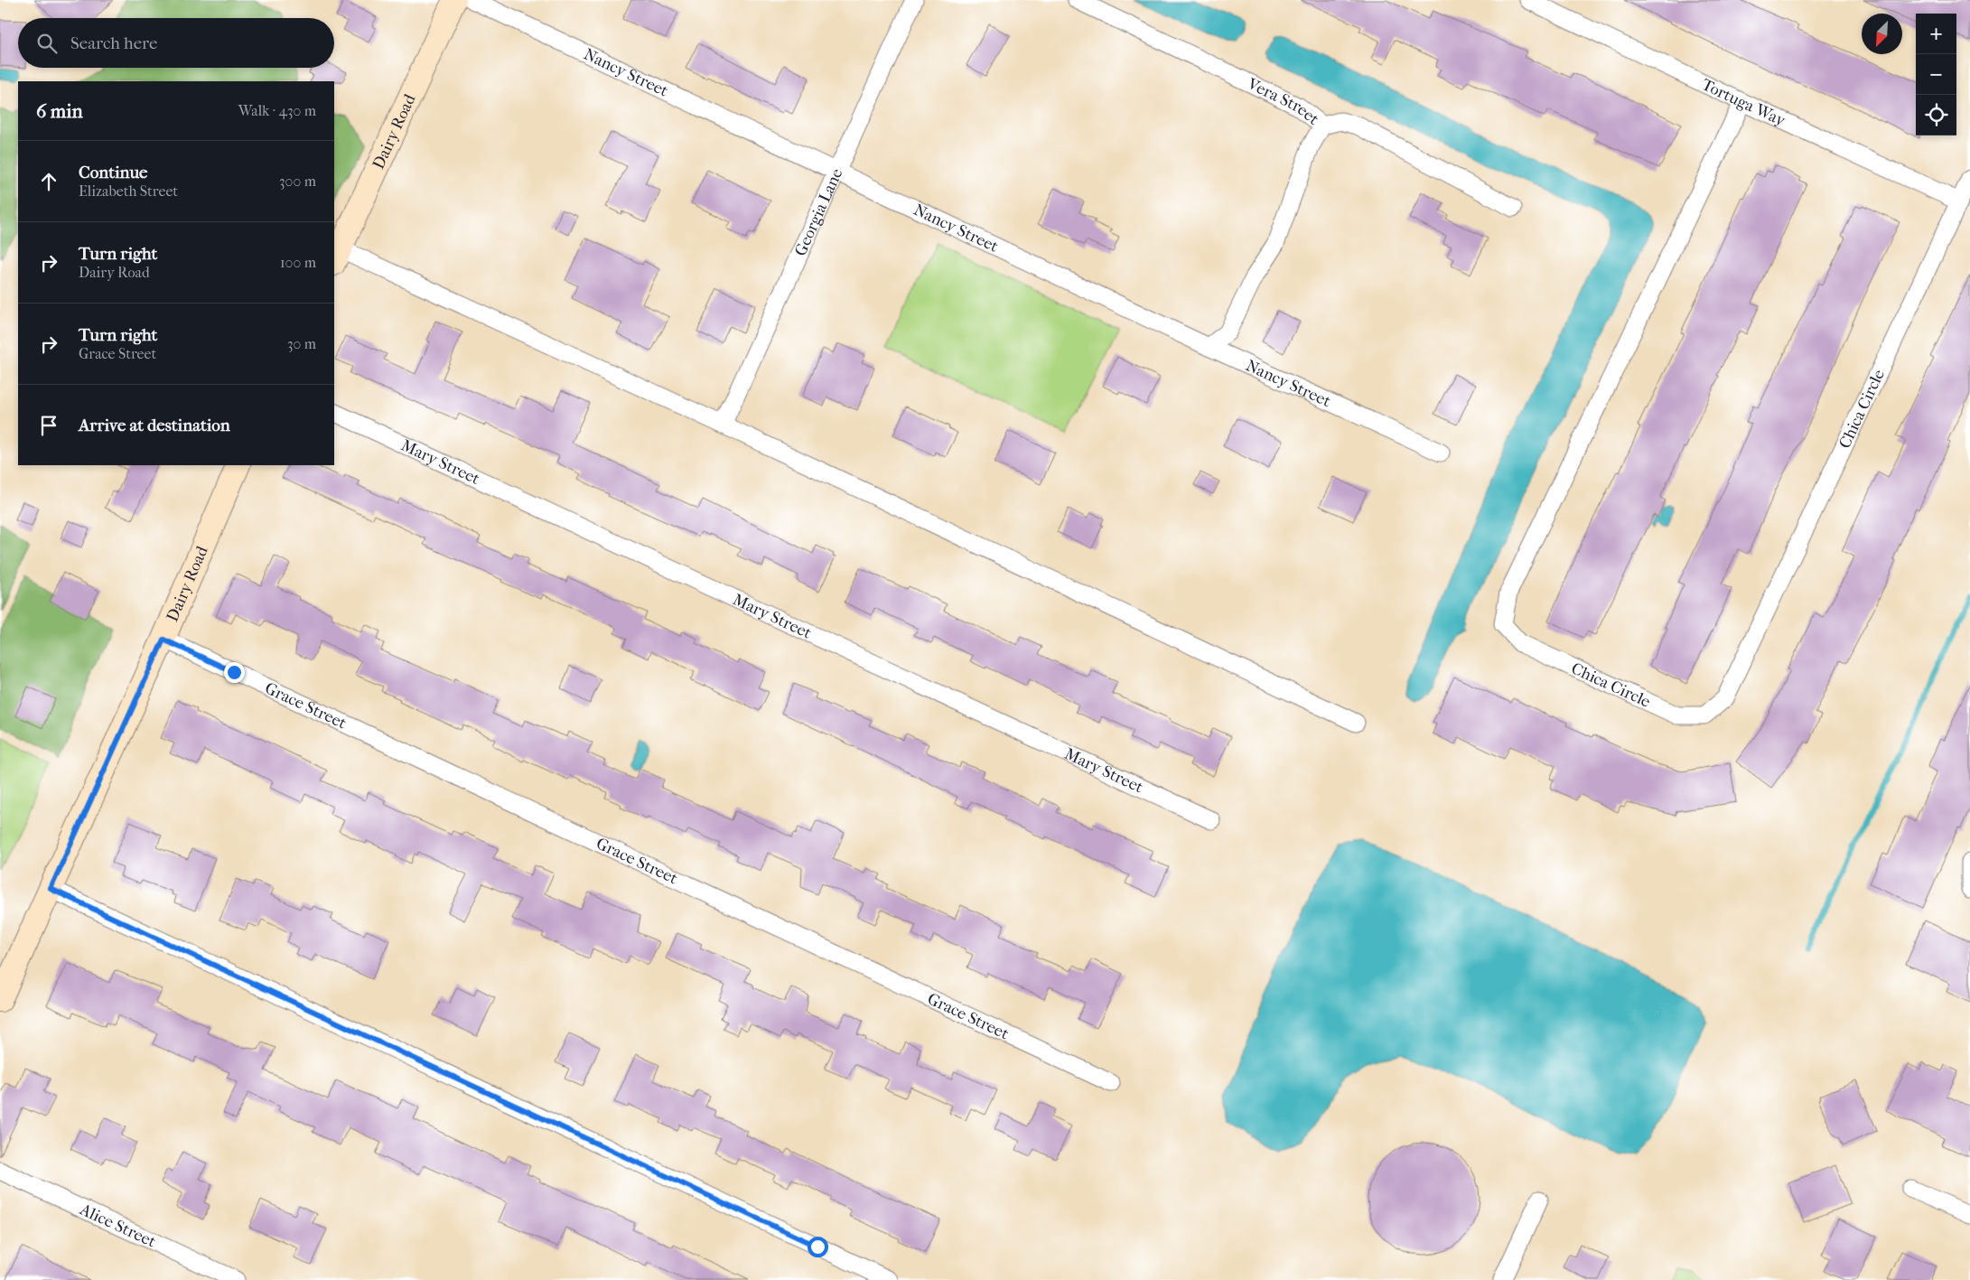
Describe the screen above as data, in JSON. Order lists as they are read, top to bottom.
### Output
{
  "streets": {
    "street": [
      "Nancy Street",
      "Vera Street",
      "Tortuga Way",
      "Dairy Road",
      "Georgia Lane",
      "Chica Circle",
      "Mary Street",
      "Grace Street",
      "Alice Street"
    ]
  },
  "crossings": [
    ["Nancy Street", "Georgia Lane"],
    ["Tortuga Way", "Chica Circle"],
    ["Dairy Road", "Grace Street"]
  ],
  "north": "bottom left",
  "page": {
    "map_buttons": ["+", "−"],
    "search": "Search here",
    "heading": ["6 min", "Walk · 430 m"],
    "list": [
      ["Continue", "Elizabeth Street", "300 m"],
      ["Turn right", "Dairy Road", "100 m"],
      ["Turn right", "Grace Street", "30 m"],
      "Arrive at destination"
    ]
  }
}
